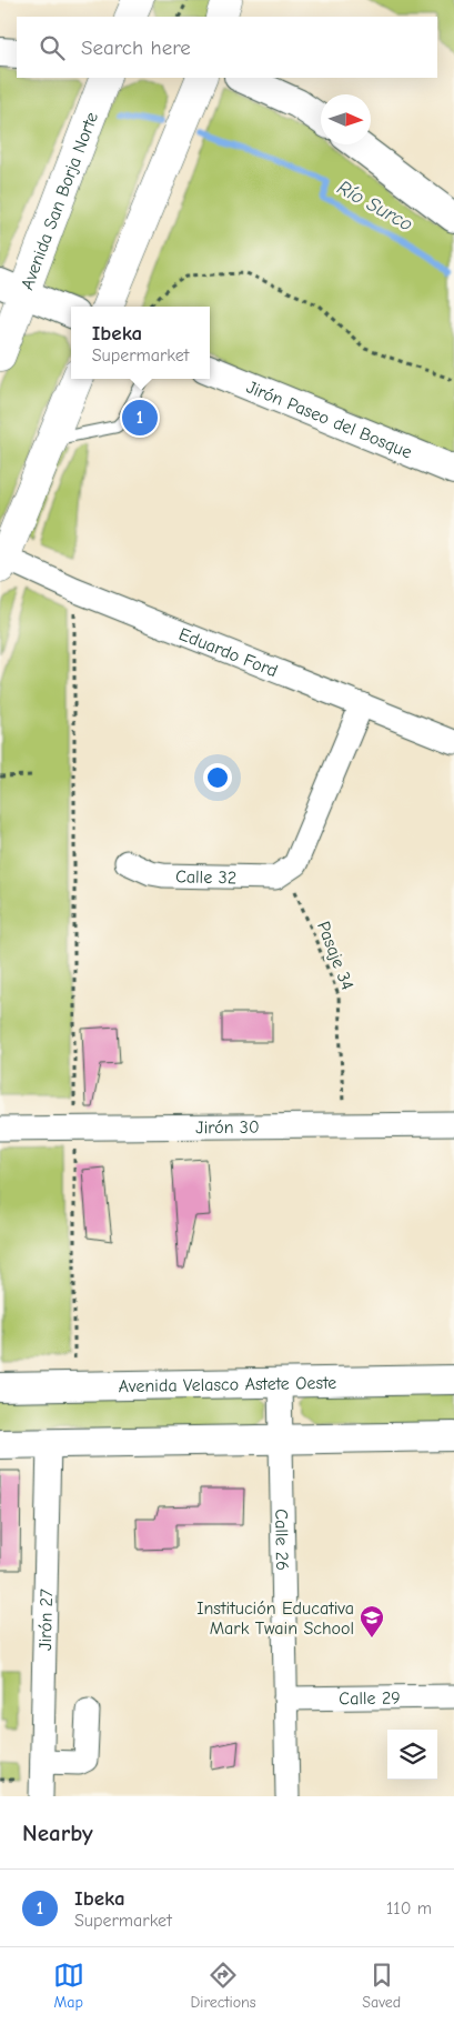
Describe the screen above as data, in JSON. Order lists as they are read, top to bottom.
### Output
{
  "streets": {
    "main road": ["Avenida San Borja Norte"],
    "street": [
      "Jirón Paseo del Bosque",
      "Eduardo Ford",
      "Calle 32",
      "Jirón 30",
      "Avenida Velasco Astete Oeste",
      "Calle 26",
      "Jirón 27",
      "Calle 29"
    ],
    "path": ["Pasaje 34"]
  },
  "crossings": [
    ["Calle 32", "Pasaje 34"],
    ["Avenida Velasco Astete Oeste", "Calle 26"],
    ["Calle 26", "Calle 29"]
  ],
  "water": ["Río Surco"],
  "places": {
    "school or university": ["Institución Educativa Mark Twain School"]
  },
  "north": "right",
  "page": {
    "search": "Search here",
    "popup": ["Ibeka", "Supermarket"],
    "pins": "1",
    "heading": "Nearby",
    "list": [
      {
        "mark": "1",
        "name": "Ibeka",
        "note": "Supermarket",
        "value": "110 m"
      }
    ],
    "nav": ["Map", "Directions", "Saved"]
  }
}
